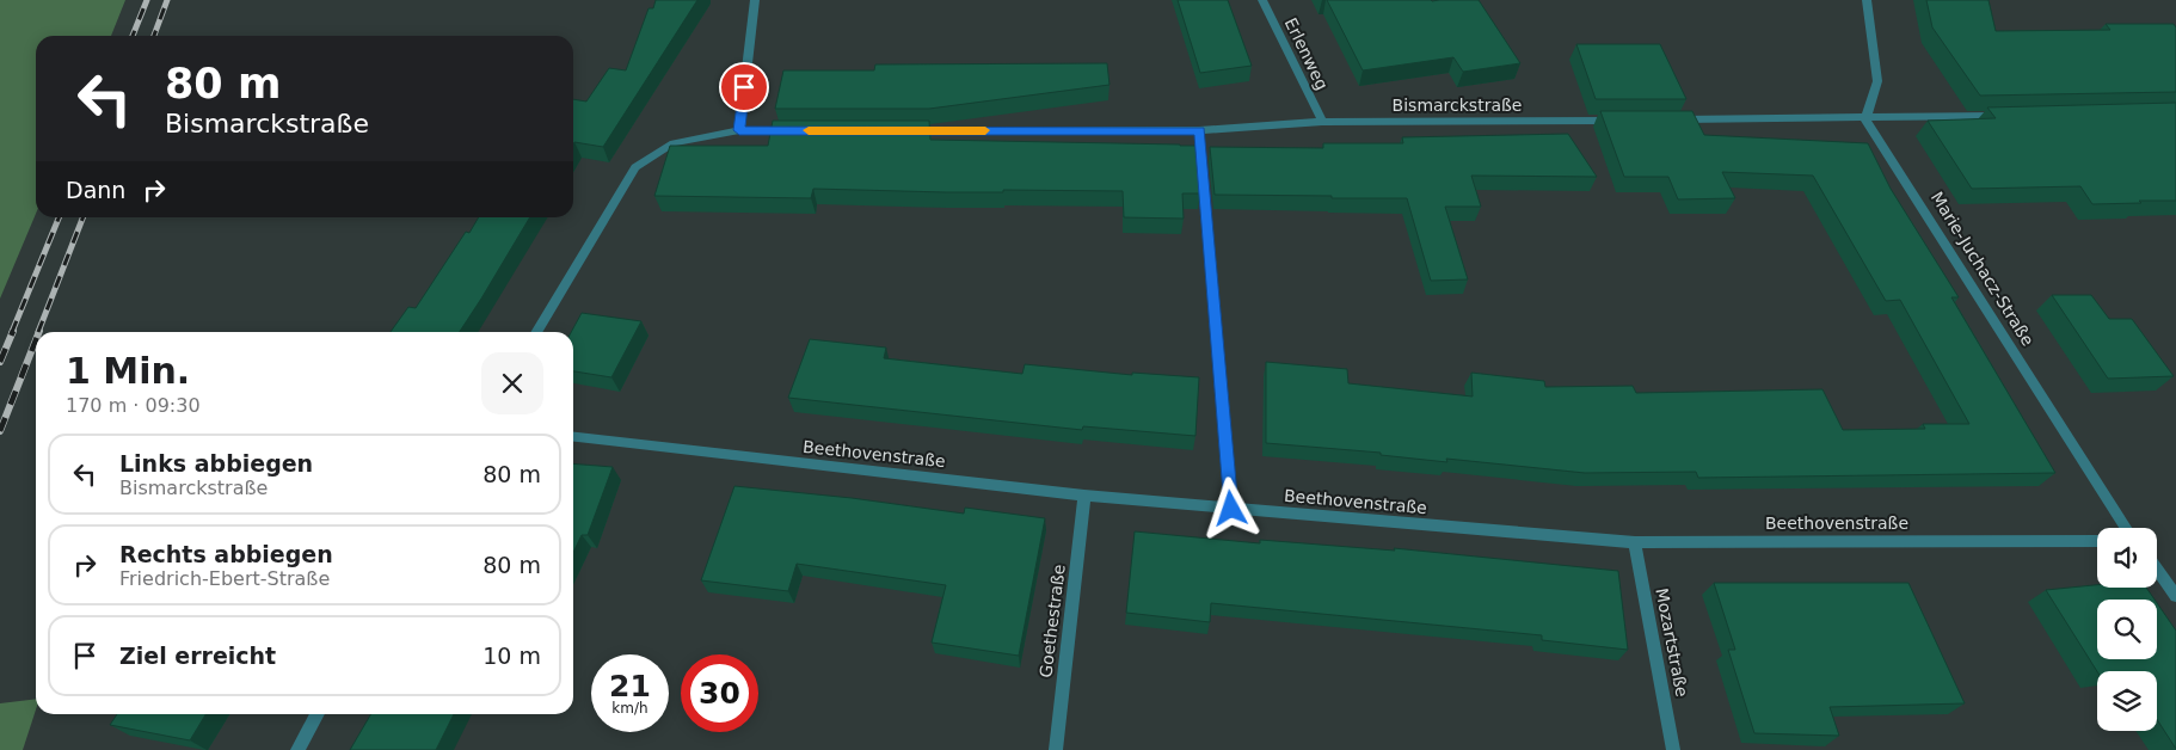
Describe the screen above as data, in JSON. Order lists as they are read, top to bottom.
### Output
{
  "streets": {
    "street": [
      "Erlenweg",
      "Bismarckstraße",
      "Marie-Juchacz-Straße",
      "Beethovenstraße",
      "Goethestraße",
      "Mozartstraße"
    ]
  },
  "crossings": [
    ["Erlenweg", "Bismarckstraße"],
    ["Beethovenstraße", "Goethestraße"],
    ["Beethovenstraße", "Mozartstraße"]
  ],
  "page": {
    "turn": ["80 m", "Bismarckstraße"],
    "then": "Dann",
    "heading": ["1 Min.", "170 m · 09:30"],
    "list": [
      {
        "name": "Links abbiegen",
        "note": "Bismarckstraße",
        "value": "80 m"
      },
      {
        "name": "Rechts abbiegen",
        "note": "Friedrich-Ebert-Straße",
        "value": "80 m"
      },
      {
        "name": "Ziel erreicht",
        "value": "10 m"
      }
    ],
    "speed": "21 km/h",
    "limit": "30"
  }
}
